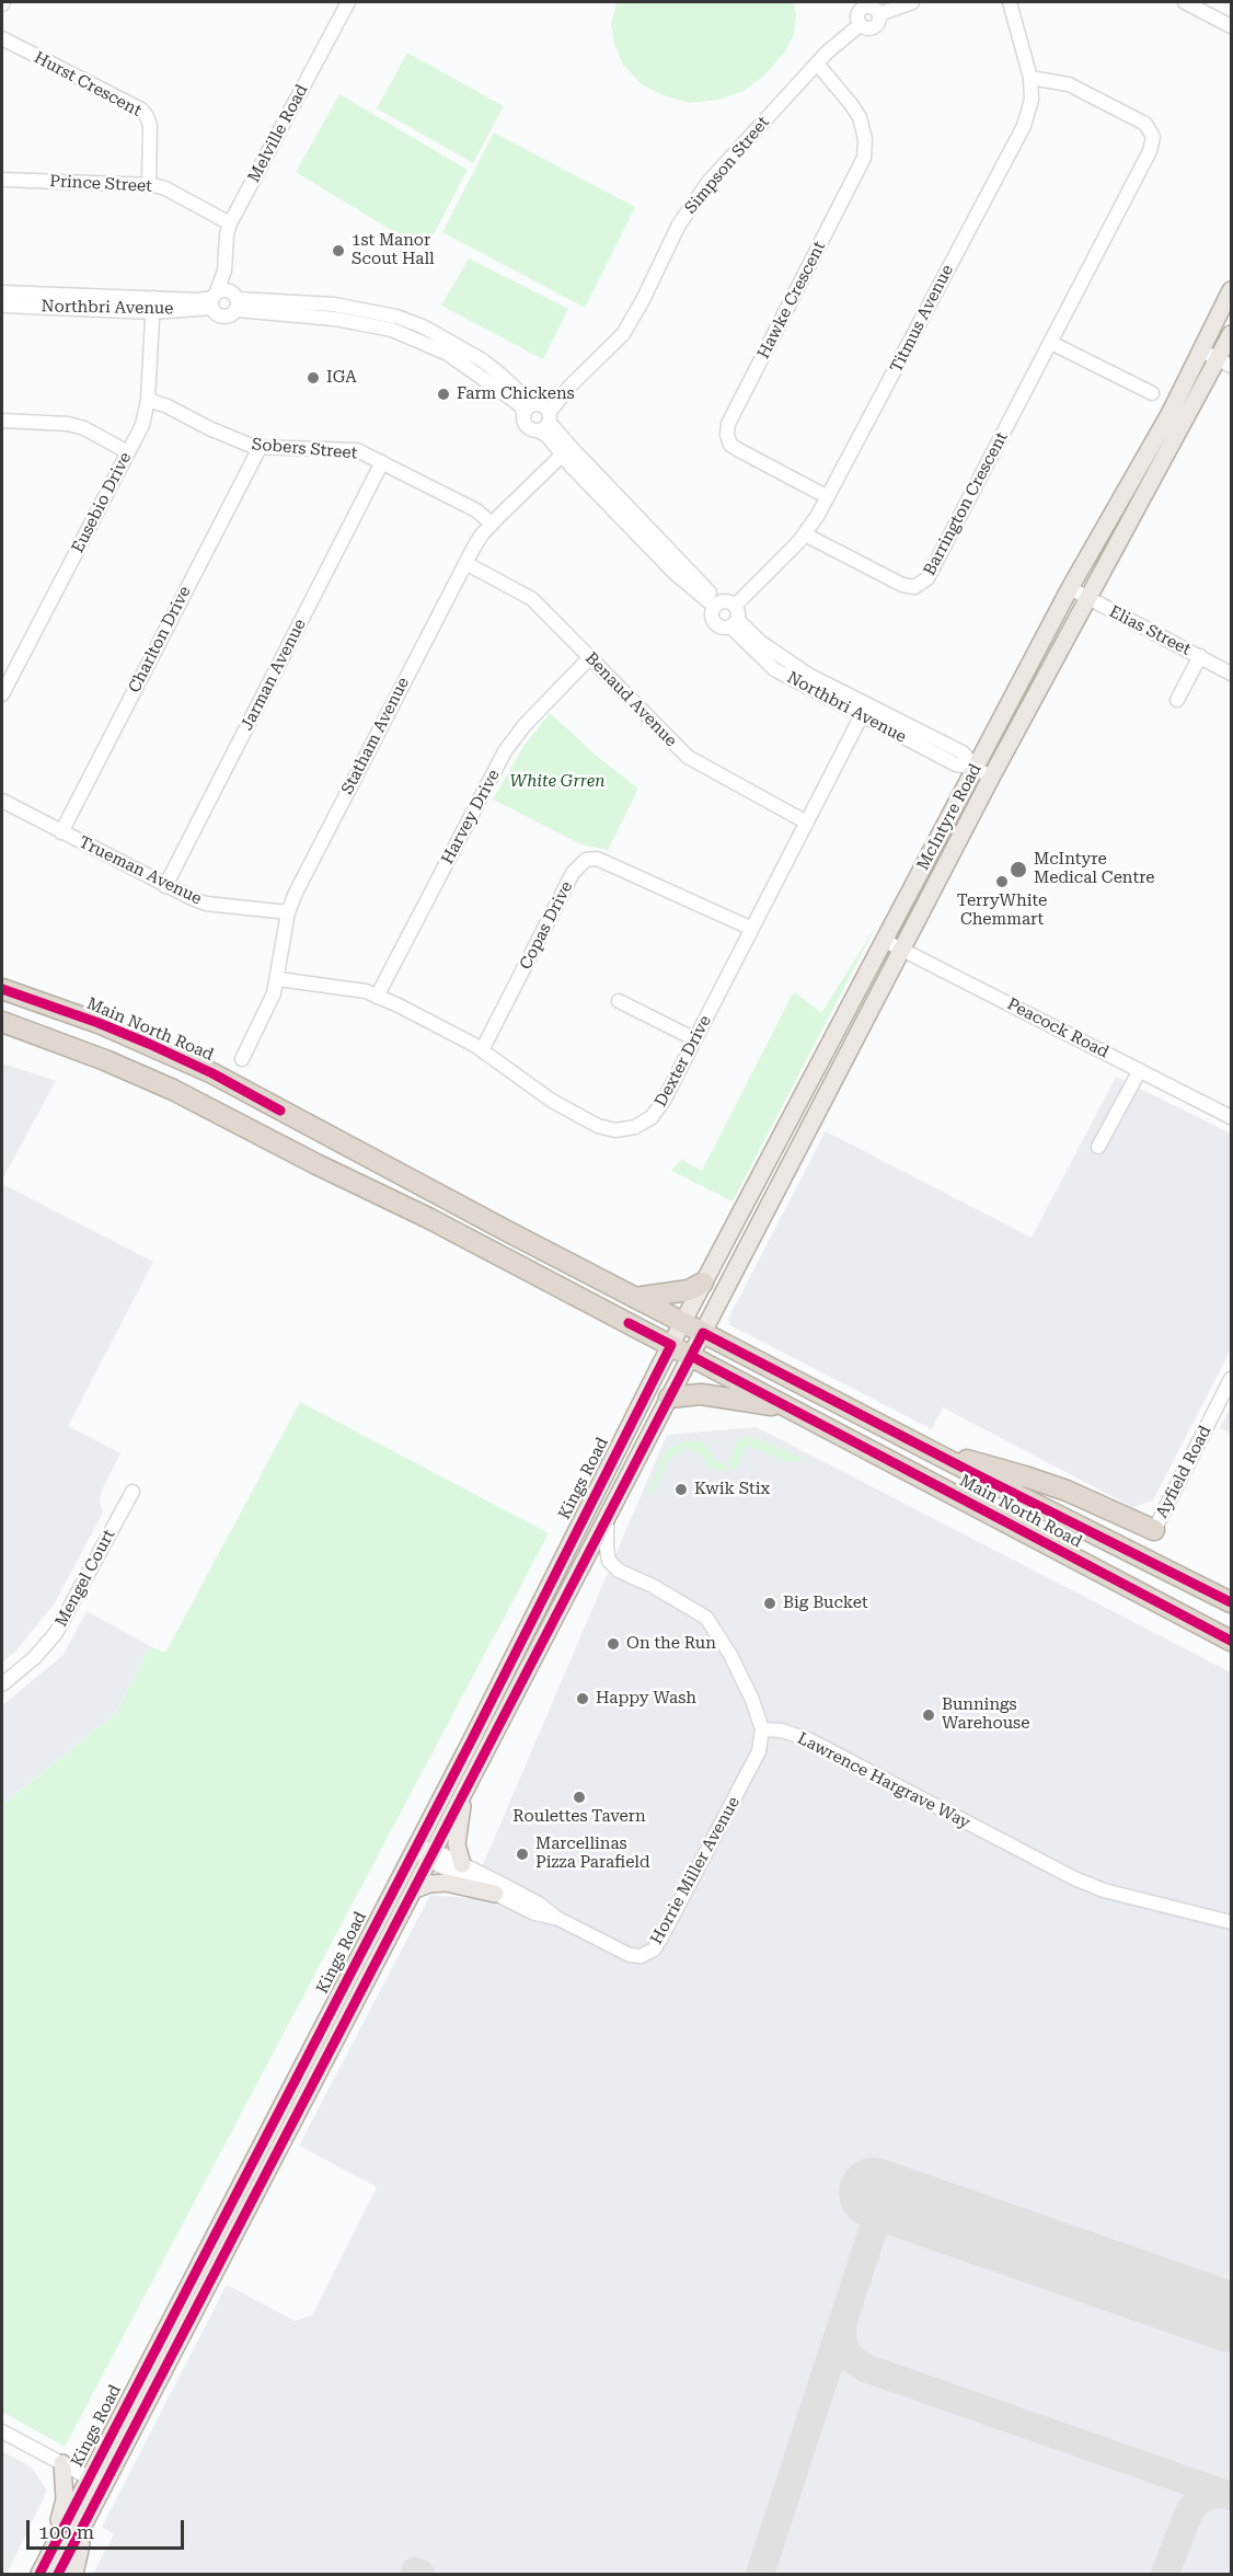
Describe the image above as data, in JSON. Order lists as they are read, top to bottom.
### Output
{
  "streets": {
    "highway": ["Main North Road"],
    "main road": ["McIntyre Road", "Kings Road"],
    "street": [
      "Hurst Crescent",
      "Melville Road",
      "Simpson Street",
      "Prince Street",
      "Hawke Crescent",
      "Northbri Avenue",
      "Titmus Avenue",
      "Sobers Street",
      "Eusebio Drive",
      "Barrington Crescent",
      "Elias Street",
      "Charlton Drive",
      "Jarman Avenue",
      "Benaud Avenue",
      "Statham Avenue",
      "Harvey Drive",
      "Trueman Avenue",
      "Copas Drive",
      "Peacock Road",
      "Dexter Drive",
      "Ayfield Road",
      "Mengel Court",
      "Lawrence Hargrave Way",
      "Horrie Miller Avenue"
    ]
  },
  "crossings": [
    ["Hurst Crescent", "Prince Street"],
    ["Melville Road", "Prince Street"],
    ["Melville Road", "Northbri Avenue"],
    ["Simpson Street", "Hawke Crescent"],
    ["Simpson Street", "Northbri Avenue"],
    ["Hawke Crescent", "Titmus Avenue"],
    ["Northbri Avenue", "Titmus Avenue"],
    ["Northbri Avenue", "Eusebio Drive"],
    ["Northbri Avenue", "Statham Avenue"],
    ["Northbri Avenue", "McIntyre Road"],
    ["Northbri Avenue", "Dexter Drive"],
    ["Titmus Avenue", "Barrington Crescent"],
    ["Sobers Street", "Eusebio Drive"],
    ["Sobers Street", "Charlton Drive"],
    ["Sobers Street", "Jarman Avenue"],
    ["Sobers Street", "Statham Avenue"],
    ["Elias Street", "McIntyre Road"],
    ["Charlton Drive", "Trueman Avenue"],
    ["Jarman Avenue", "Trueman Avenue"],
    ["Benaud Avenue", "Statham Avenue"],
    ["Benaud Avenue", "Harvey Drive"],
    ["Benaud Avenue", "Dexter Drive"],
    ["Statham Avenue", "Trueman Avenue"],
    ["Statham Avenue", "Dexter Drive"],
    ["Harvey Drive", "Dexter Drive"],
    ["McIntyre Road", "Peacock Road"],
    ["McIntyre Road", "Main North Road"],
    ["McIntyre Road", "Kings Road"],
    ["Copas Drive", "Dexter Drive"],
    ["Main North Road", "Kings Road"],
    ["Kings Road", "Horrie Miller Avenue"],
    ["Lawrence Hargrave Way", "Horrie Miller Avenue"]
  ],
  "parks": ["White Grren"],
  "places": [
    "1st Manor Scout Hall",
    "IGA",
    "Farm Chickens",
    "McIntyre Medical Centre",
    "TerryWhite Chemmart",
    "Kwik Stix",
    "Big Bucket",
    "On the Run",
    "Happy Wash",
    "Bunnings Warehouse",
    "Roulettes Tavern",
    "Marcellinas Pizza Parafield"
  ],
  "scale_bar": "100 m"
}
